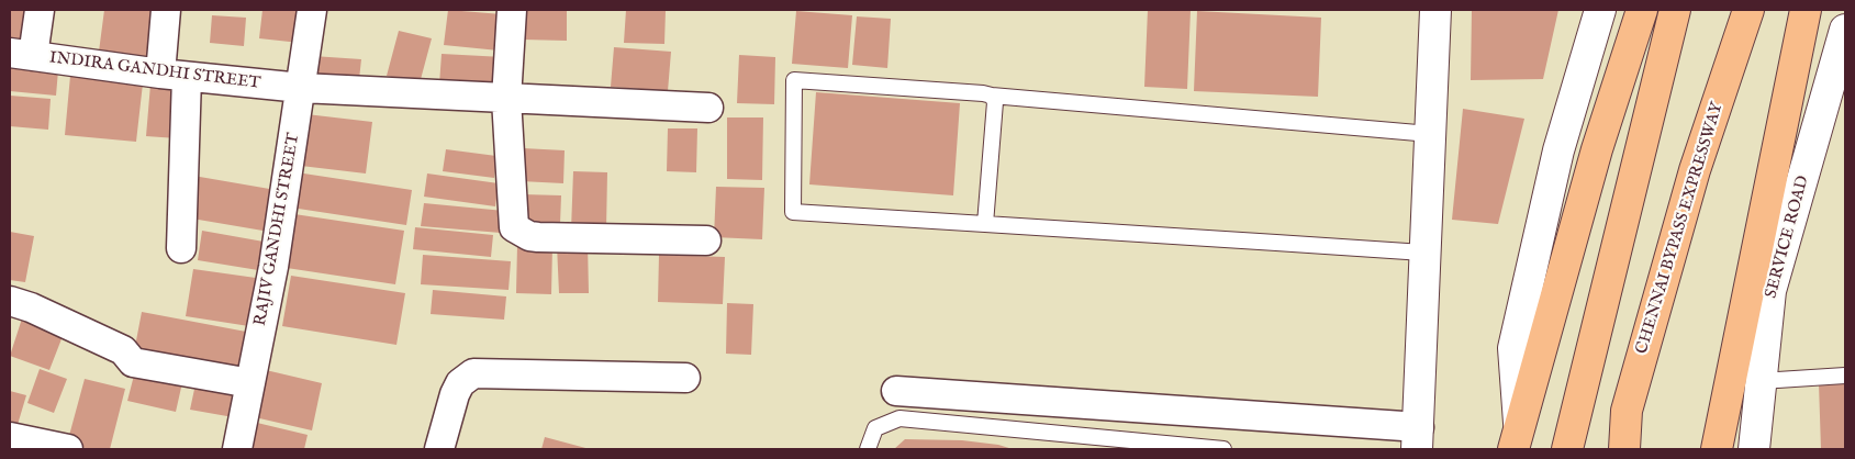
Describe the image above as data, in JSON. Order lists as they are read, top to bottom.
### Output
{
  "streets": {
    "highway": ["CHENNAI BYPASS EXPRESSWAY"],
    "street": ["INDIRA GANDHI STREET", "RAJIV GANDHI STREET", "SERVICE ROAD"]
  },
  "crossings": [
    ["INDIRA GANDHI STREET", "RAJIV GANDHI STREET"]
  ]
}
